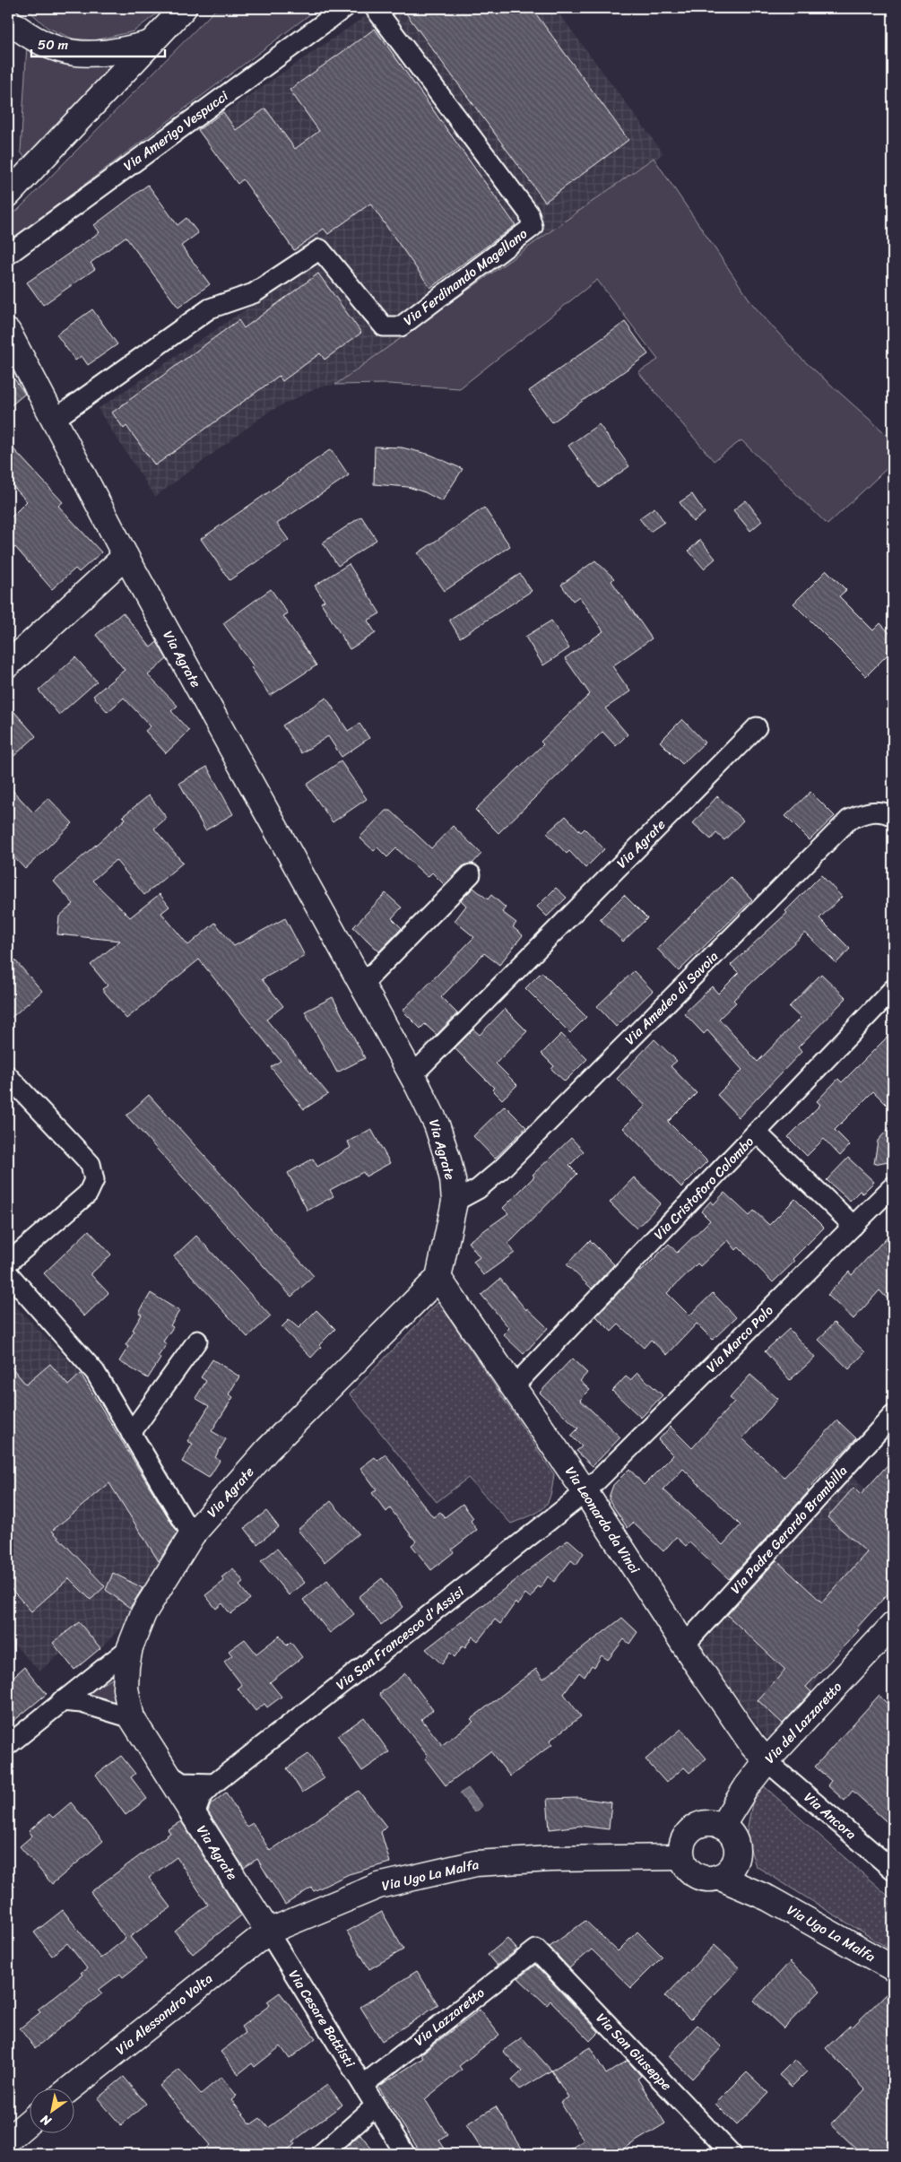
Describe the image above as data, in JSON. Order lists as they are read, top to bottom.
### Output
{
  "streets": {
    "main road": [
      "Via Agrate",
      "Via Leonardo da Vinci",
      "Via del Lazzaretto",
      "Via Ugo La Malfa",
      "Via Alessandro Volta"
    ],
    "street": [
      "Via Amerigo Vespucci",
      "Via Ferdinando Magellano",
      "Via Amedeo di Savoia",
      "Via Cristoforo Colombo",
      "Via Marco Polo",
      "Via Padre Gerardo Brambilla",
      "Via San Francesco d'Assisi",
      "Via Ancora",
      "Via Lazzaretto",
      "Via Cesare Battisti",
      "Via San Giuseppe"
    ]
  },
  "crossings": [
    ["Via Ferdinando Magellano", "Via Agrate"],
    ["Via Agrate", "Via Amedeo di Savoia"],
    ["Via Agrate", "Via Leonardo da Vinci"],
    ["Via Agrate", "Via San Francesco d'Assisi"],
    ["Via Agrate", "Via Ugo La Malfa"],
    ["Via Agrate", "Via Alessandro Volta"],
    ["Via Agrate", "Via Cesare Battisti"],
    ["Via Cristoforo Colombo", "Via Leonardo da Vinci"],
    ["Via Marco Polo", "Via Leonardo da Vinci"],
    ["Via Marco Polo", "Via San Francesco d'Assisi"],
    ["Via Leonardo da Vinci", "Via Padre Gerardo Brambilla"],
    ["Via Leonardo da Vinci", "Via San Francesco d'Assisi"],
    ["Via Leonardo da Vinci", "Via del Lazzaretto"],
    ["Via Leonardo da Vinci", "Via Ancora"],
    ["Via del Lazzaretto", "Via Ancora"],
    ["Via del Lazzaretto", "Via Ugo La Malfa"],
    ["Via Ugo La Malfa", "Via Alessandro Volta"],
    ["Via Ugo La Malfa", "Via Cesare Battisti"],
    ["Via Alessandro Volta", "Via Cesare Battisti"],
    ["Via Lazzaretto", "Via Cesare Battisti"],
    ["Via Lazzaretto", "Via San Giuseppe"]
  ],
  "scale_bar": "50 m",
  "north": "bottom left"
}
